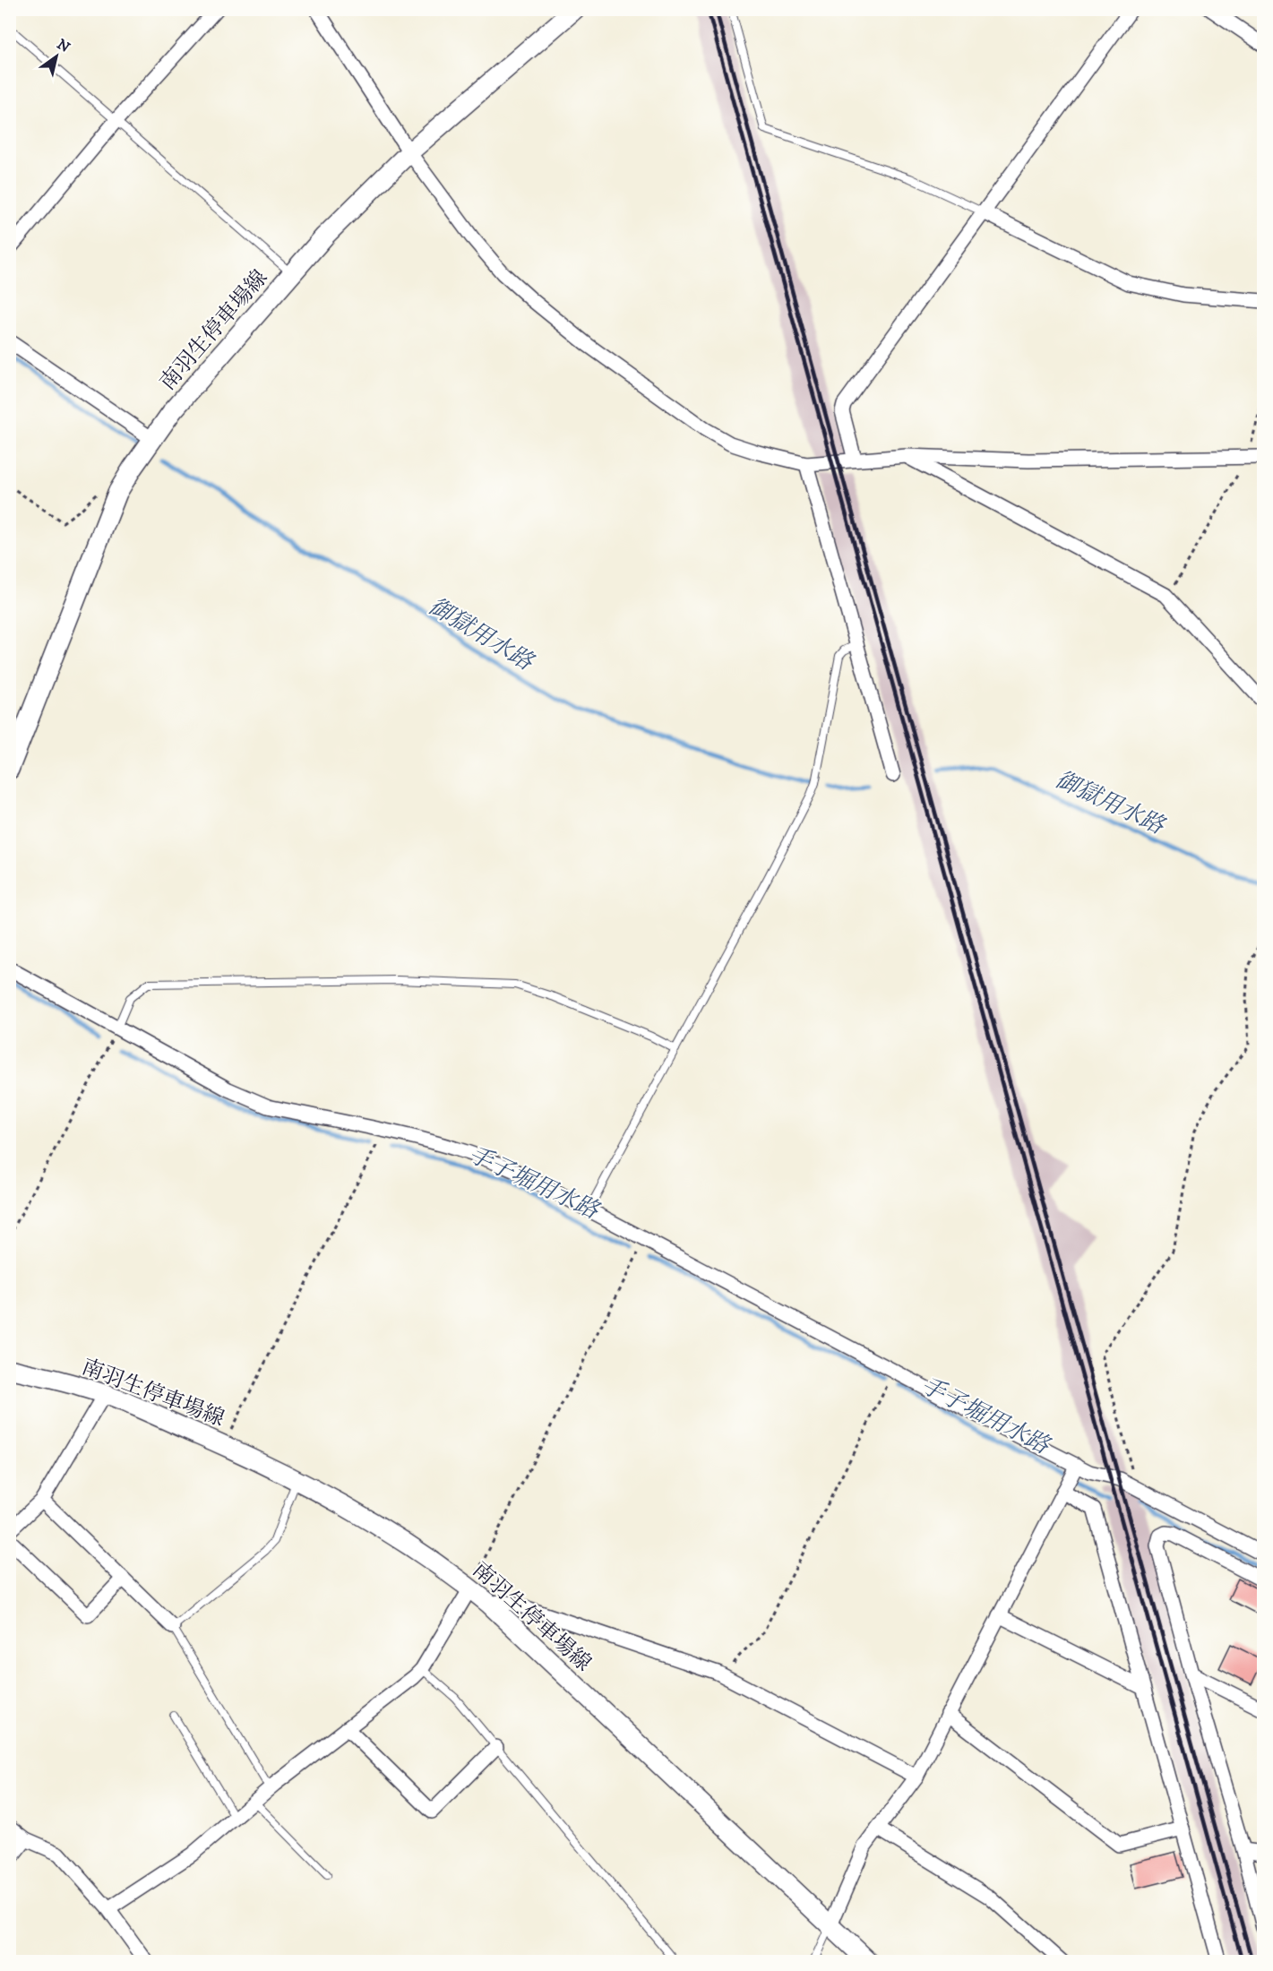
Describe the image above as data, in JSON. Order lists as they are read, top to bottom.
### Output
{
  "streets": {
    "main road": ["南羽生停車場線"]
  },
  "water": ["御獄用水路", "手子堀用水路"],
  "north": "top right"
}
